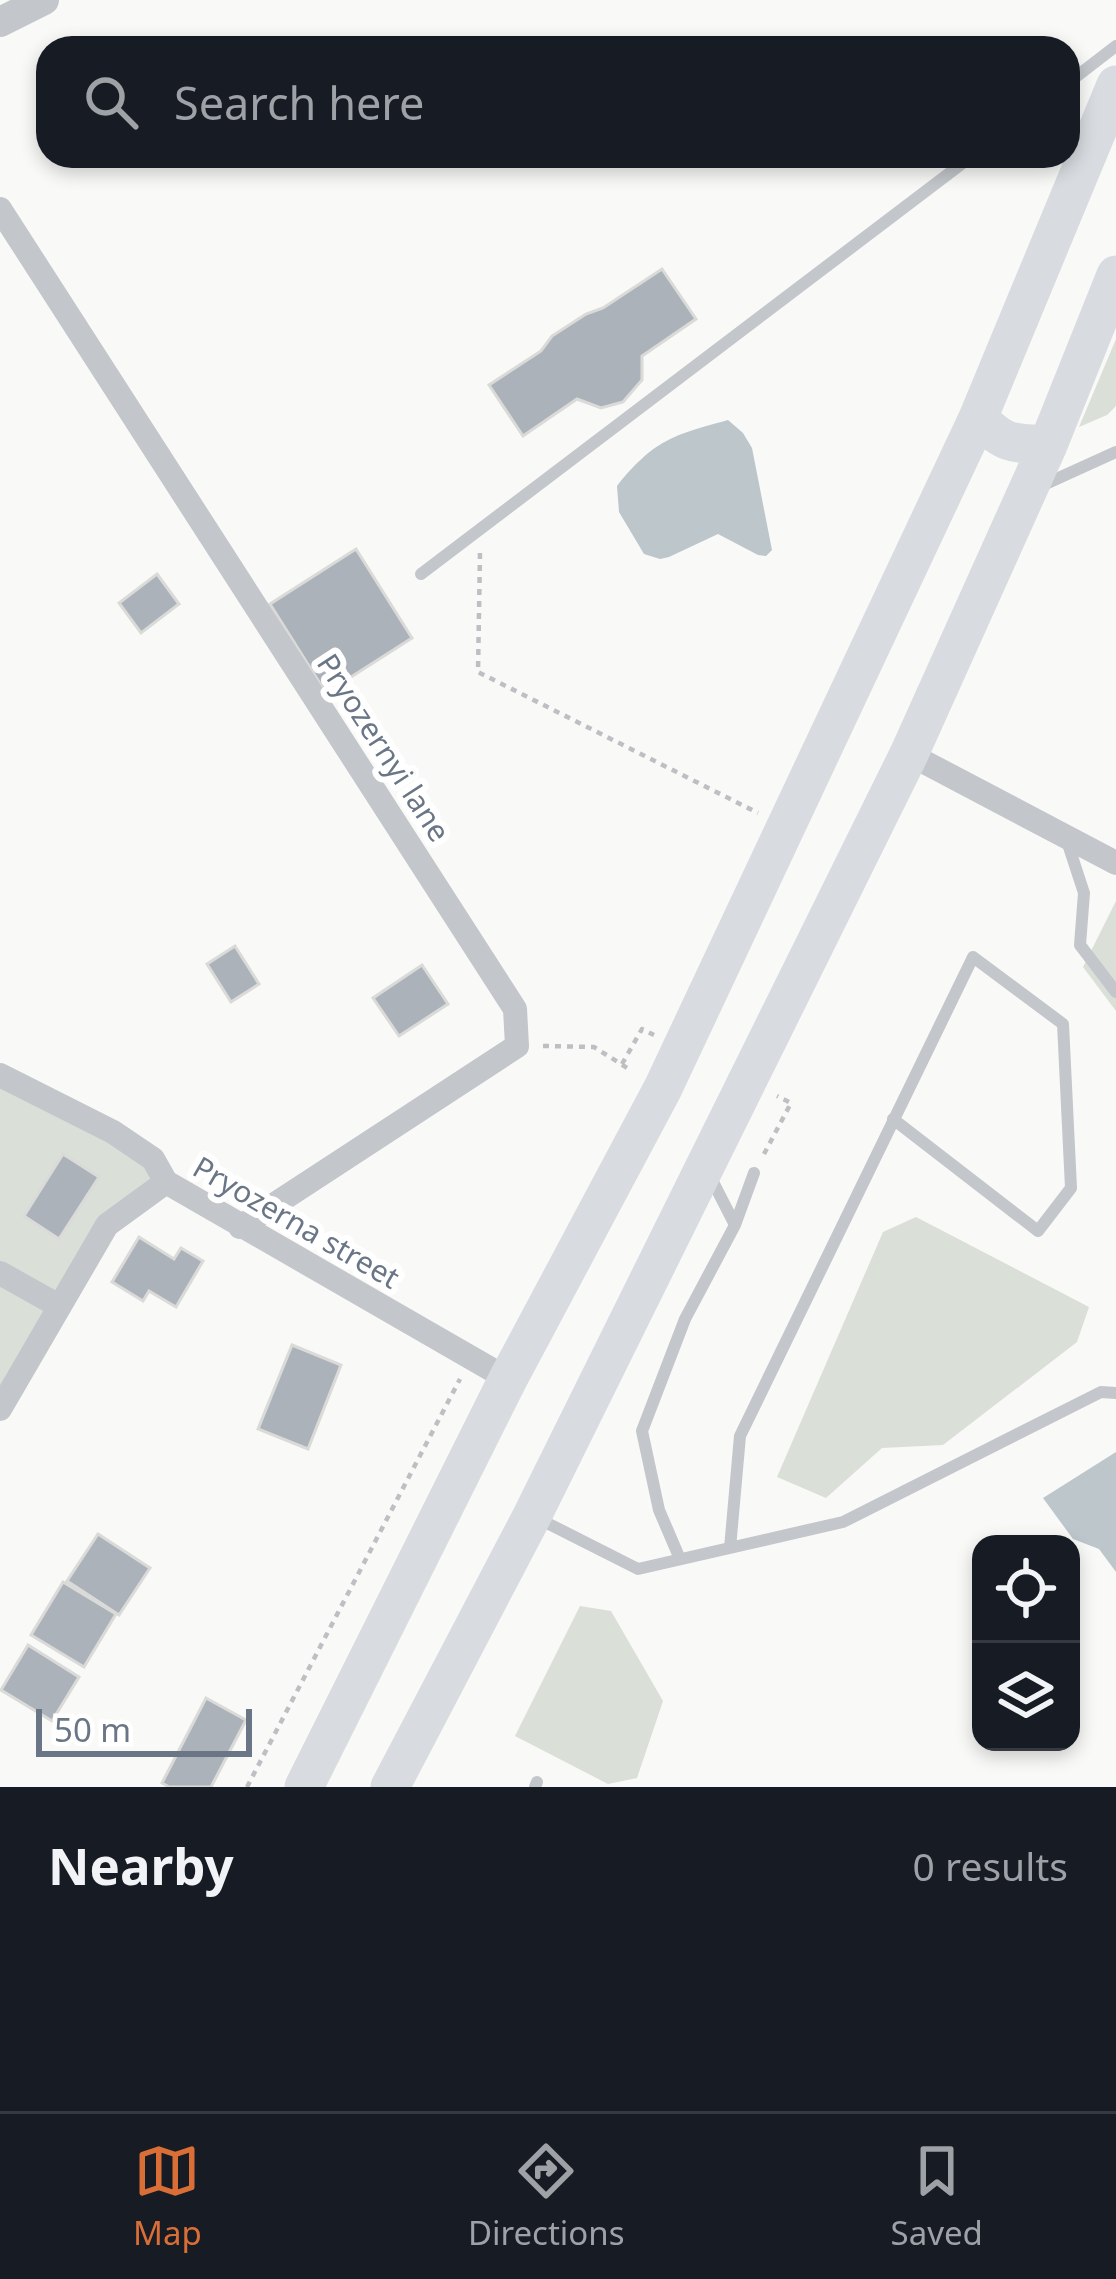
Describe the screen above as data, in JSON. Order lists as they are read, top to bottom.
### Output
{
  "streets": {
    "street": ["Pryozernyi lane", "Pryozerna street"]
  },
  "scale_bar": "50 m",
  "page": {
    "search": "Search here",
    "scale": "50 m",
    "heading": ["Nearby", "0 results"],
    "nav": ["Map", "Directions", "Saved"]
  }
}
